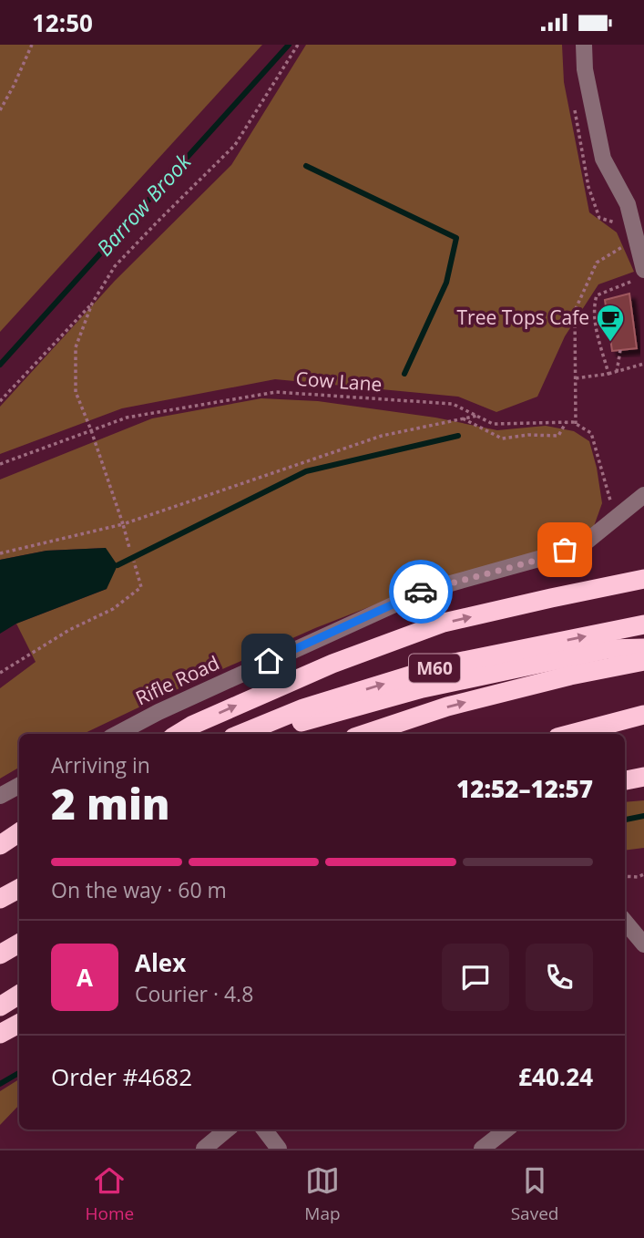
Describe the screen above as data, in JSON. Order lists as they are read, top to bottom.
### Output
{
  "streets": {
    "highway": ["M60"],
    "street": ["Rifle Road"],
    "path": ["Cow Lane"]
  },
  "water": ["Barrow Brook"],
  "places": {
    "cafe": ["Tree Tops Cafe"]
  },
  "page": {
    "status": "12:50",
    "heading": ["2 min", "Arriving in", "12:52–12:57"],
    "panel": [
      "Alex",
      "Courier · 4.8",
      "Order #4682",
      "£40.24"
    ],
    "bar": "On the way · 60 m",
    "round": "A",
    "tabs": ["Home", "Map", "Saved"]
  }
}
